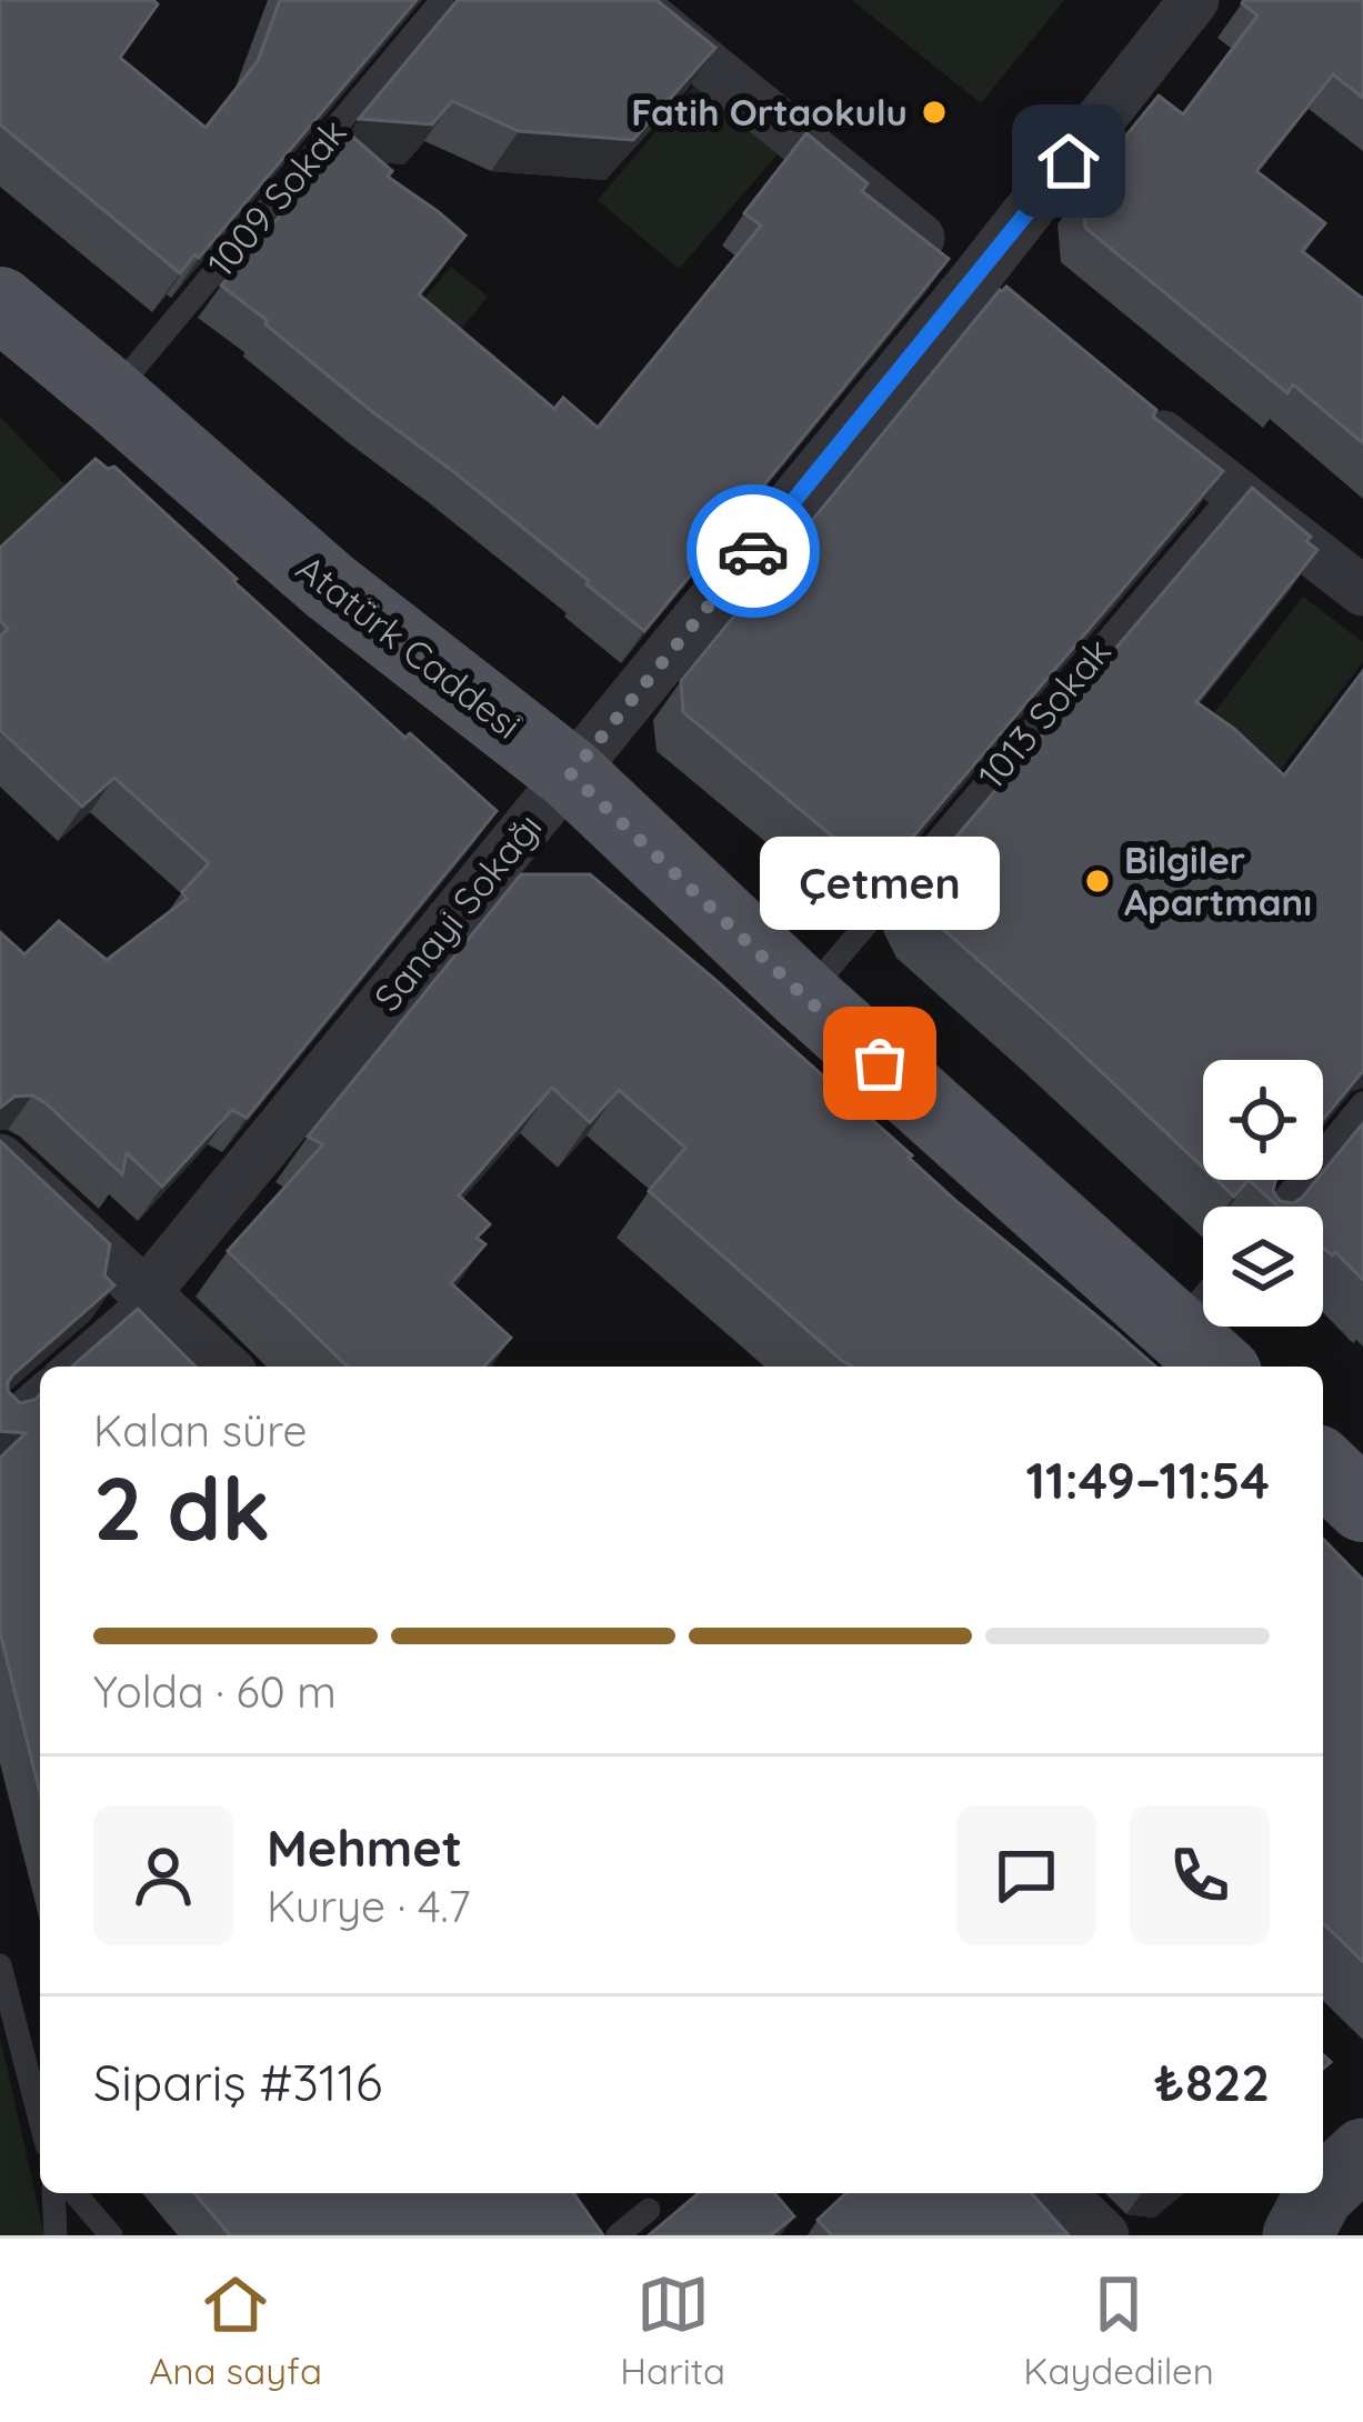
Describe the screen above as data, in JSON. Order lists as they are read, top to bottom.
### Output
{
  "streets": {
    "main road": ["Atatürk Caddesi"],
    "street": ["Sanayi Sokağı"],
    "lane": ["1009 Sokak", "1013 Sokak"]
  },
  "crossings": [
    ["1009 Sokak", "Atatürk Caddesi"],
    ["Atatürk Caddesi", "1013 Sokak"],
    ["Atatürk Caddesi", "Sanayi Sokağı"]
  ],
  "places": ["Fatih Ortaokulu", "Bilgiler Apartmanı", "Çetmen"],
  "page": {
    "bubble": "Çetmen",
    "heading": ["2 dk", "Kalan süre", "11:49–11:54"],
    "panel": [
      "Mehmet",
      "Kurye · 4.7",
      "Sipariş #3116",
      "₺822"
    ],
    "bar": "Yolda · 60 m",
    "tabs": ["Ana sayfa", "Harita", "Kaydedilen"]
  }
}
